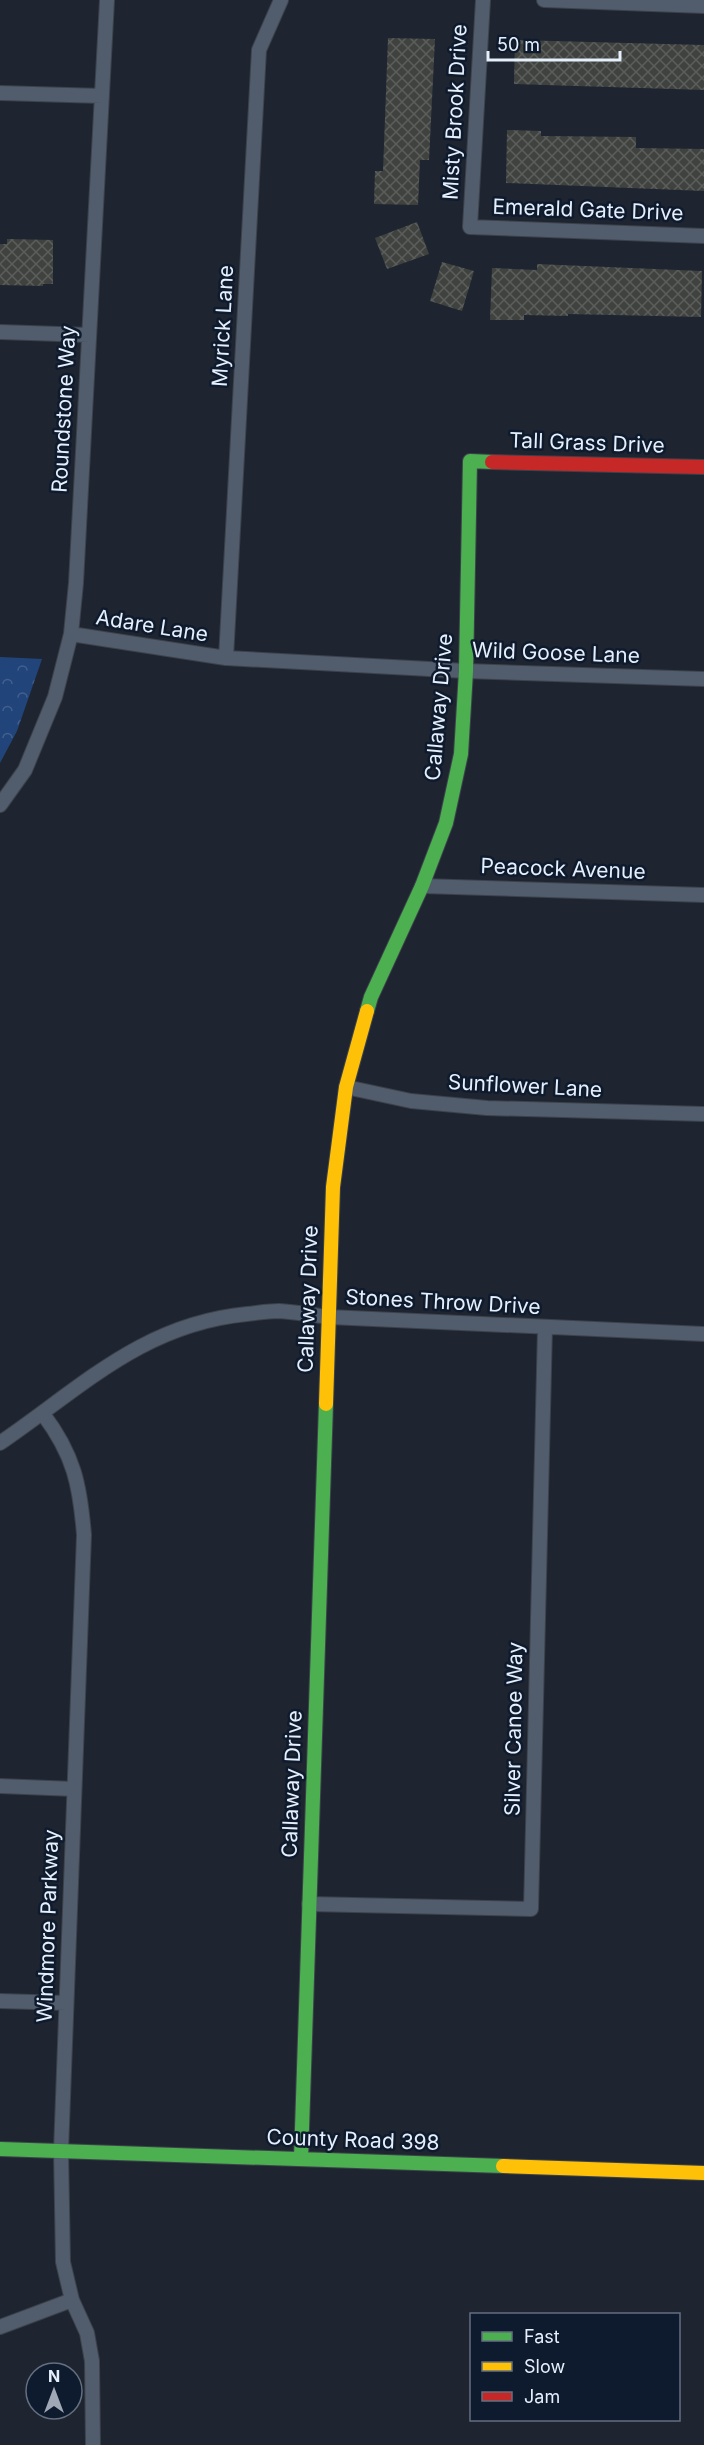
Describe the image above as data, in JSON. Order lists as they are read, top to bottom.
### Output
{
  "streets": {
    "street": [
      "Misty Brook Drive",
      "Emerald Gate Drive",
      "Myrick Lane",
      "Roundstone Way",
      "Tall Grass Drive",
      "Adare Lane",
      "Wild Goose Lane",
      "Callaway Drive",
      "Peacock Avenue",
      "Sunflower Lane",
      "Stones Throw Drive",
      "Silver Canoe Way",
      "Windmore Parkway",
      "County Road 398"
    ]
  },
  "crossings": [
    ["Misty Brook Drive", "Emerald Gate Drive"],
    ["Myrick Lane", "Adare Lane"],
    ["Myrick Lane", "Wild Goose Lane"],
    ["Roundstone Way", "Adare Lane"],
    ["Tall Grass Drive", "Callaway Drive"],
    ["Adare Lane", "Wild Goose Lane"],
    ["Wild Goose Lane", "Callaway Drive"],
    ["Callaway Drive", "Peacock Avenue"],
    ["Callaway Drive", "Sunflower Lane"],
    ["Callaway Drive", "Stones Throw Drive"],
    ["Callaway Drive", "Silver Canoe Way"],
    ["Callaway Drive", "County Road 398"],
    ["Stones Throw Drive", "Silver Canoe Way"],
    ["Stones Throw Drive", "Windmore Parkway"],
    ["Windmore Parkway", "County Road 398"]
  ],
  "legend": ["Fast", "Slow", "Jam"],
  "scale_bar": "50 m",
  "north": "top"
}
